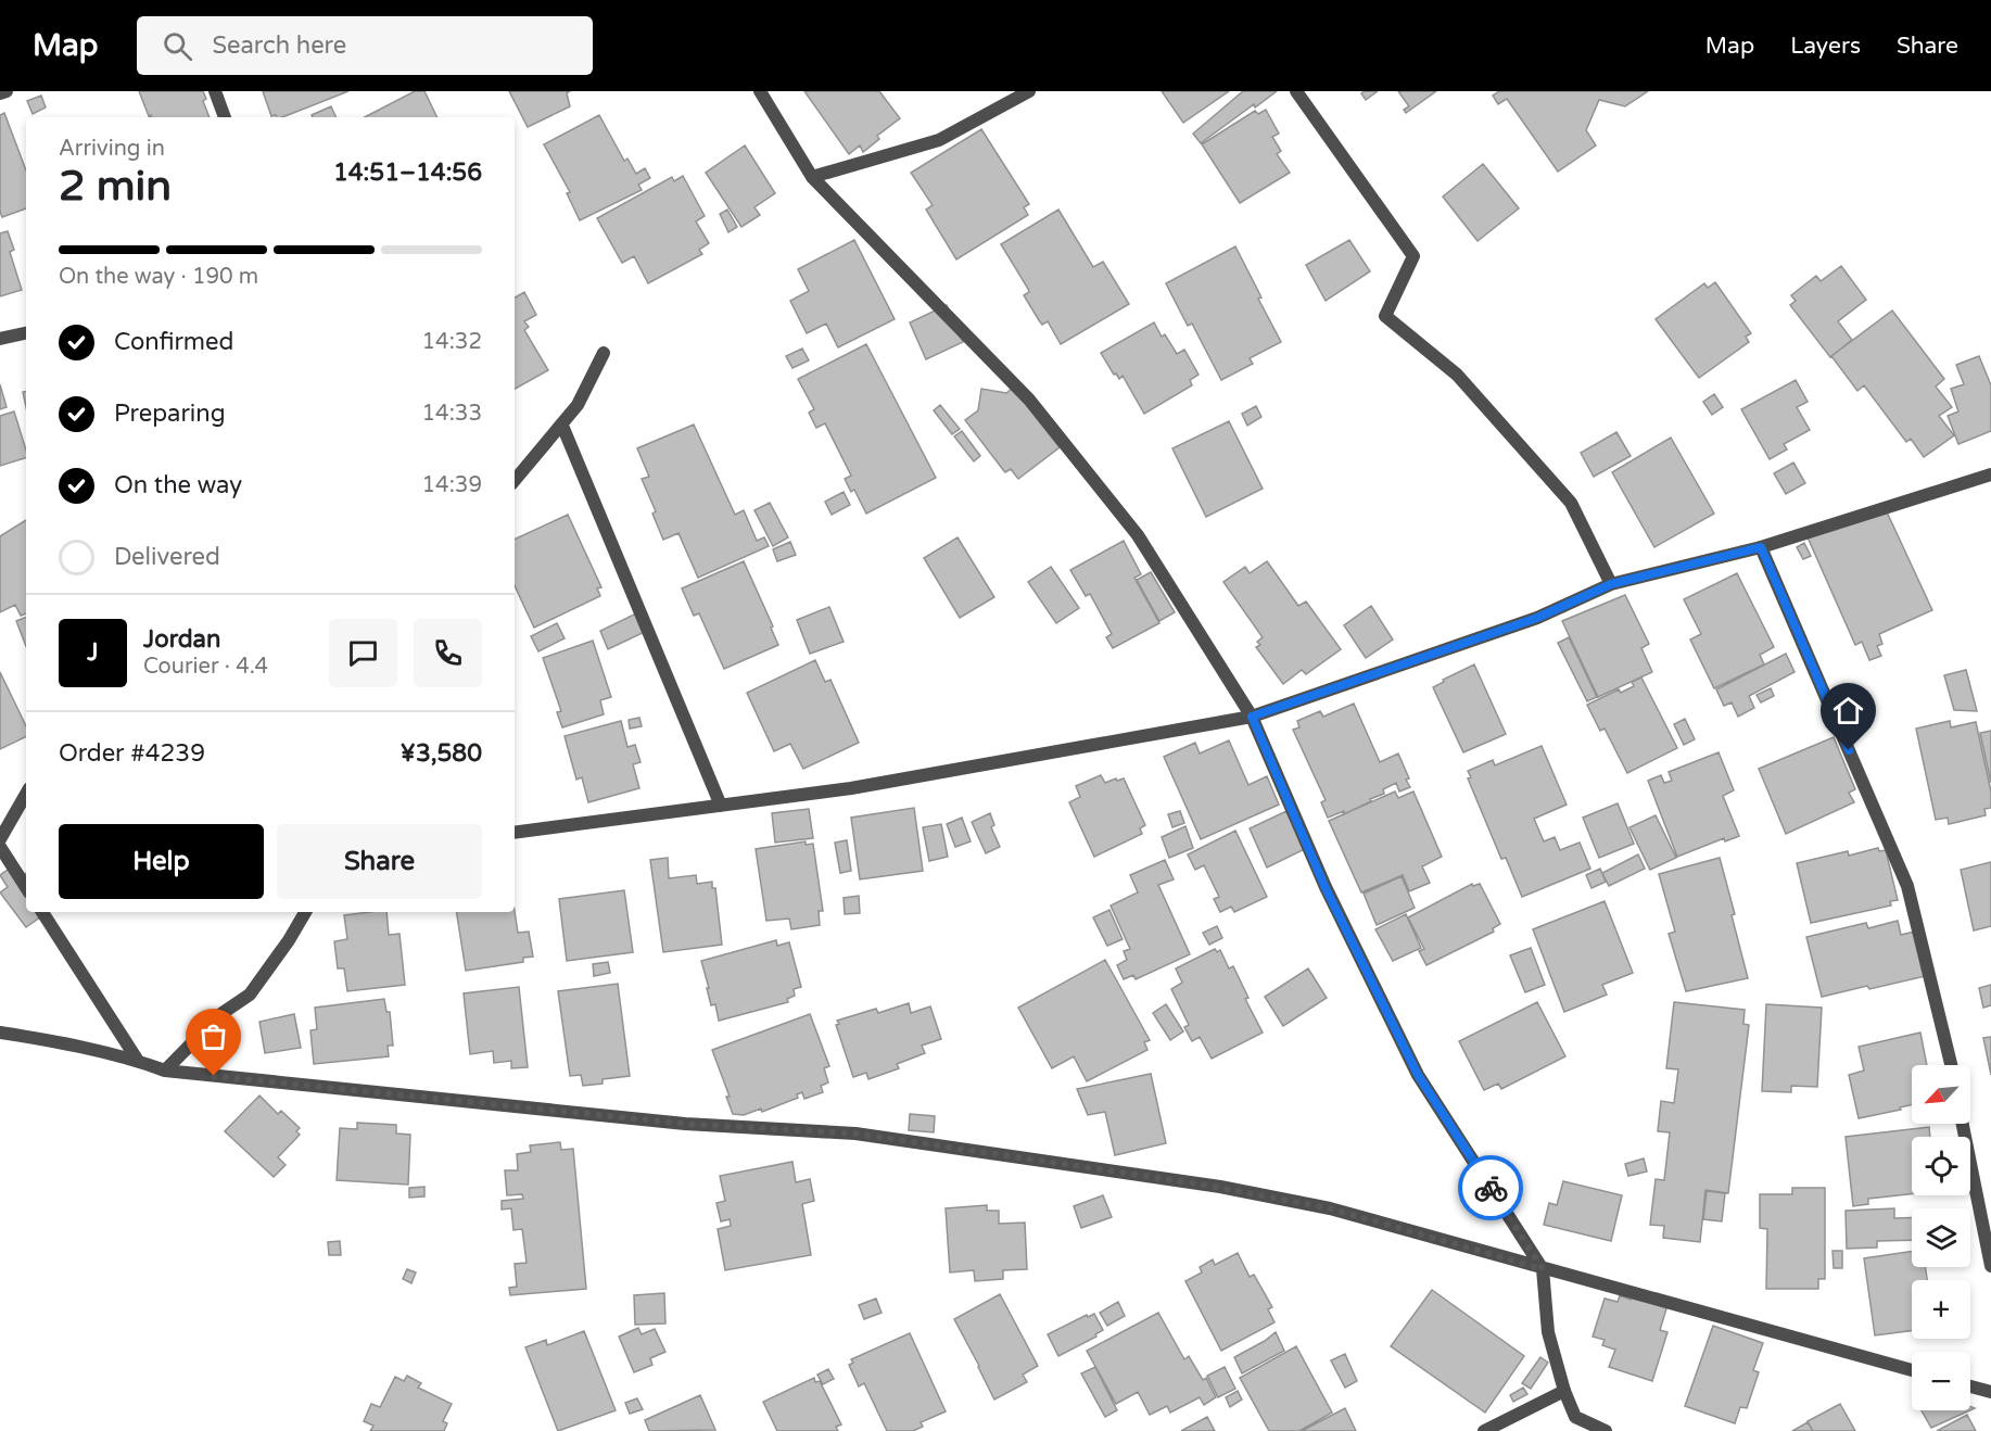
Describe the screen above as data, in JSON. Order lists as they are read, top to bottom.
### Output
{
  "north": "bottom left",
  "page": {
    "header": "Map",
    "search": "Search here",
    "nav": ["Map", "Layers", "Share"],
    "heading": ["2 min", "Arriving in", "14:51–14:56"],
    "panel": [
      "Jordan",
      "Courier · 4.4",
      "Order #4239",
      "¥3,580"
    ],
    "bar": "On the way · 190 m",
    "list": [
      ["Confirmed", "14:32"],
      ["Preparing", "14:33"],
      ["On the way", "14:39"],
      "Delivered"
    ],
    "round": "J",
    "buttons": ["Help", "Share"],
    "map_buttons": ["+", "−"]
  }
}
